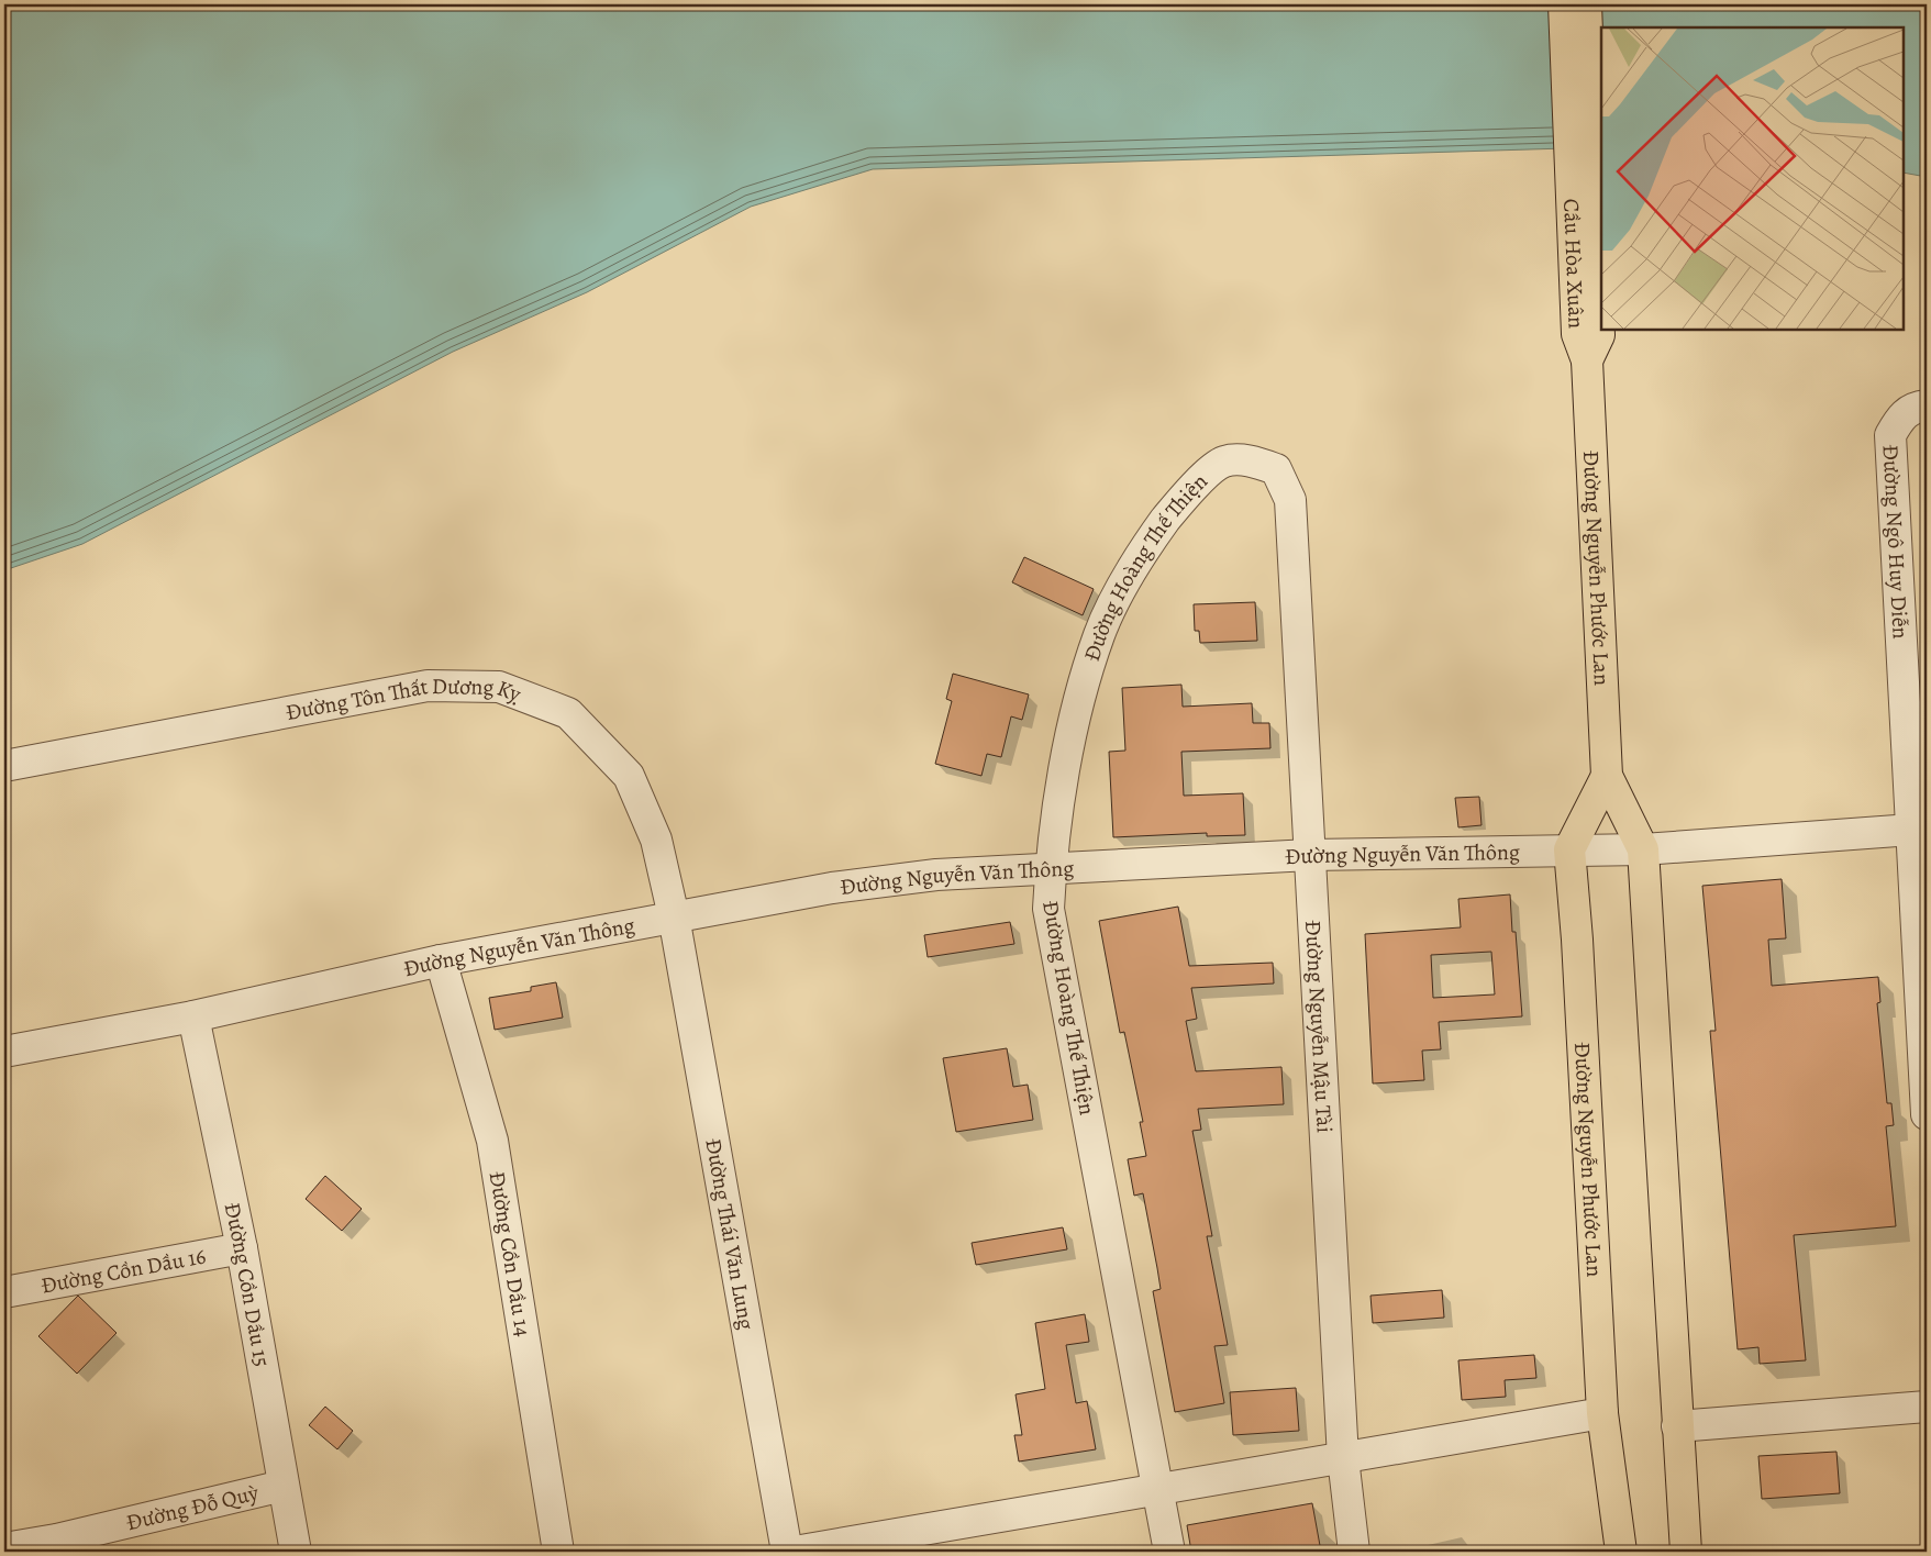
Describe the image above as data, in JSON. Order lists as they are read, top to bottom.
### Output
{
  "streets": {
    "main road": ["Cầu Hòa Xuân", "Đường Nguyễn Phước Lan"],
    "street": [
      "Đường Ngô Huy Diễn",
      "Đường Hoàng Thế Thiện",
      "Đường Tôn Thất Dương Kỵ",
      "Đường Nguyễn Văn Thông",
      "Đường Nguyễn Mậu Tài",
      "Đường Thái Văn Lung",
      "Đường Cồn Dầu 14",
      "Đường Cồn Dầu 16",
      "Đường Cồn Dầu 15",
      "Đường Đỗ Quỳ"
    ]
  },
  "crossings": [
    ["Cầu Hòa Xuân", "Đường Nguyễn Phước Lan"],
    ["Đường Ngô Huy Diễn", "Đường Nguyễn Văn Thông"],
    ["Đường Nguyễn Phước Lan", "Đường Nguyễn Văn Thông"],
    ["Đường Hoàng Thế Thiện", "Đường Nguyễn Văn Thông"],
    ["Đường Hoàng Thế Thiện", "Đường Nguyễn Mậu Tài"],
    ["Đường Tôn Thất Dương Kỵ", "Đường Nguyễn Văn Thông"],
    ["Đường Tôn Thất Dương Kỵ", "Đường Thái Văn Lung"],
    ["Đường Nguyễn Văn Thông", "Đường Nguyễn Mậu Tài"],
    ["Đường Nguyễn Văn Thông", "Đường Thái Văn Lung"],
    ["Đường Nguyễn Văn Thông", "Đường Cồn Dầu 14"],
    ["Đường Nguyễn Văn Thông", "Đường Cồn Dầu 15"],
    ["Đường Cồn Dầu 16", "Đường Cồn Dầu 15"],
    ["Đường Cồn Dầu 15", "Đường Đỗ Quỳ"]
  ]
}
